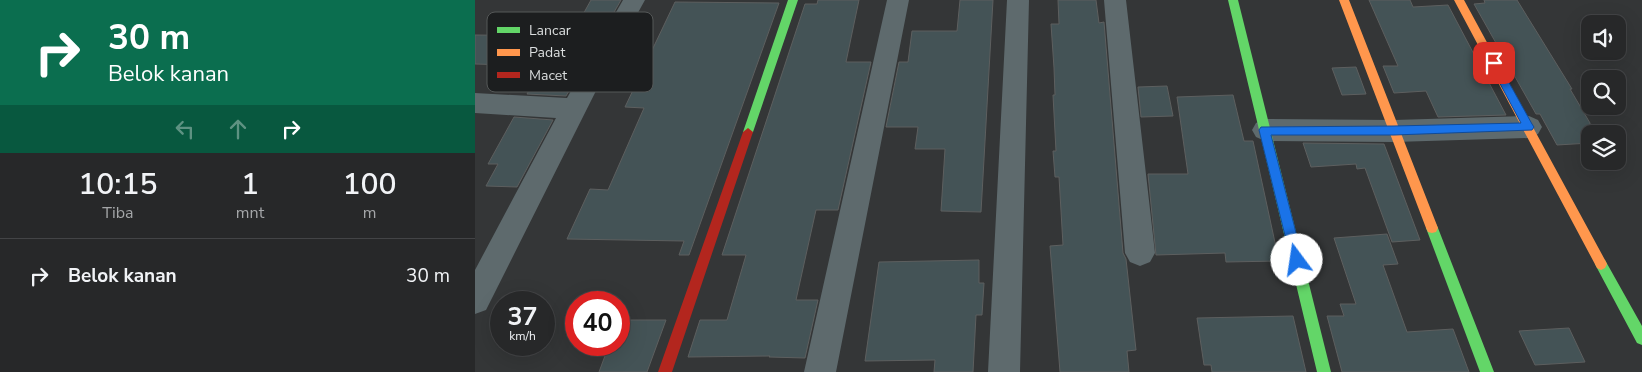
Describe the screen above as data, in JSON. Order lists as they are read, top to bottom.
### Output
{
  "legend": ["Lancar", "Padat", "Macet"],
  "page": {
    "turn": ["30 m", "Belok kanan"],
    "eta": [
      "10:15",
      "Tiba",
      "1",
      "mnt",
      "100",
      "m"
    ],
    "list": [
      {
        "name": "Belok kanan",
        "value": "30 m"
      }
    ],
    "speed": "37 km/h",
    "limit": "40"
  }
}
